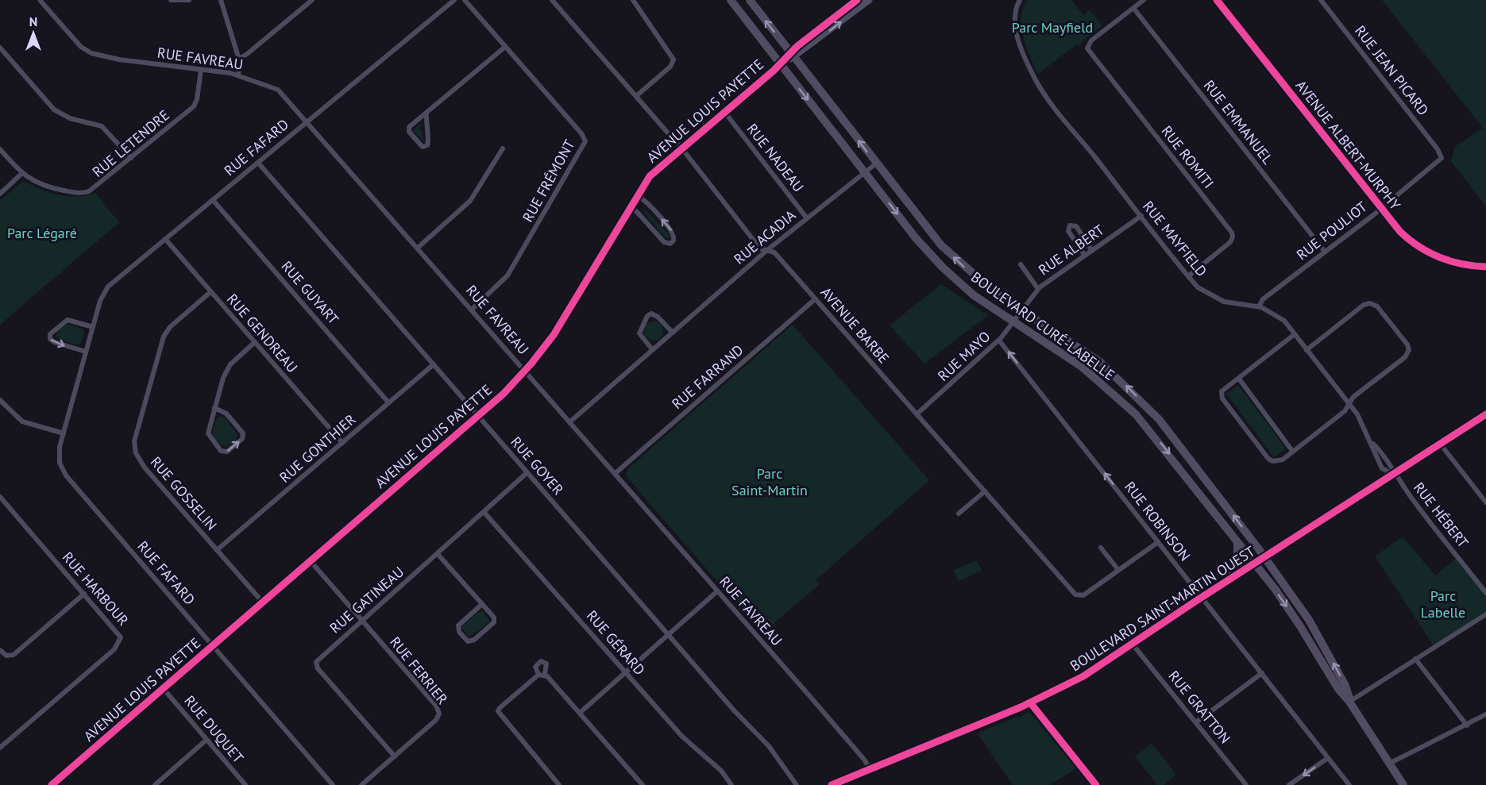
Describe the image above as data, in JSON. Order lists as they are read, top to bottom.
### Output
{
  "streets": {
    "main road": ["BOULEVARD CURÉ-LABELLE"],
    "street": [
      "RUE FAVREAU",
      "RUE JEAN PICARD",
      "AVENUE LOUIS PAYETTE",
      "RUE EMMANUEL",
      "RUE LETENDRE",
      "AVENUE ALBERT-MURPHY",
      "RUE FAFARD",
      "RUE ROMITI",
      "RUE NADEAU",
      "RUE FRÉMONT",
      "RUE POULIOT",
      "RUE ACADIA",
      "RUE MAYFIELD",
      "RUE ALBERT",
      "RUE GUYART",
      "AVENUE BARBE",
      "RUE GENDREAU",
      "RUE MAYO",
      "RUE FARRAND",
      "RUE GONTHIER",
      "RUE GOYER",
      "RUE GOSSELIN",
      "RUE HÉBERT",
      "RUE ROBINSON",
      "RUE HARBOUR",
      "RUE GATINEAU",
      "BOULEVARD SAINT-MARTIN OUEST",
      "RUE GÉRARD",
      "RUE FERRIER",
      "RUE GRATTON",
      "RUE DUQUET"
    ]
  },
  "crossings": [
    ["RUE FAVREAU", "AVENUE LOUIS PAYETTE"],
    ["RUE FAVREAU", "RUE LETENDRE"],
    ["RUE FAVREAU", "RUE FAFARD"],
    ["RUE FAVREAU", "RUE FRÉMONT"],
    ["RUE FAVREAU", "RUE ACADIA"],
    ["RUE FAVREAU", "RUE FARRAND"],
    ["RUE FAVREAU", "BOULEVARD SAINT-MARTIN OUEST"],
    ["RUE JEAN PICARD", "RUE POULIOT"],
    ["AVENUE LOUIS PAYETTE", "RUE FAFARD"],
    ["AVENUE LOUIS PAYETTE", "RUE NADEAU"],
    ["AVENUE LOUIS PAYETTE", "AVENUE BARBE"],
    ["AVENUE LOUIS PAYETTE", "BOULEVARD CURÉ-LABELLE"],
    ["AVENUE LOUIS PAYETTE", "RUE GOYER"],
    ["AVENUE LOUIS PAYETTE", "RUE GOSSELIN"],
    ["AVENUE LOUIS PAYETTE", "RUE FERRIER"],
    ["AVENUE LOUIS PAYETTE", "RUE DUQUET"],
    ["RUE EMMANUEL", "RUE ROMITI"],
    ["RUE EMMANUEL", "RUE POULIOT"],
    ["AVENUE ALBERT-MURPHY", "RUE POULIOT"],
    ["RUE FAFARD", "RUE GUYART"],
    ["RUE FAFARD", "RUE GENDREAU"],
    ["RUE FAFARD", "RUE GOYER"],
    ["RUE ROMITI", "RUE MAYFIELD"],
    ["RUE NADEAU", "RUE ACADIA"],
    ["RUE POULIOT", "RUE MAYFIELD"],
    ["RUE ACADIA", "AVENUE BARBE"],
    ["RUE ACADIA", "BOULEVARD CURÉ-LABELLE"],
    ["RUE MAYFIELD", "RUE ALBERT"],
    ["RUE MAYFIELD", "RUE HÉBERT"],
    ["RUE MAYFIELD", "BOULEVARD SAINT-MARTIN OUEST"],
    ["RUE ALBERT", "BOULEVARD CURÉ-LABELLE"],
    ["RUE ALBERT", "RUE MAYO"],
    ["RUE GUYART", "RUE GONTHIER"],
    ["AVENUE BARBE", "RUE MAYO"],
    ["AVENUE BARBE", "RUE FARRAND"],
    ["AVENUE BARBE", "RUE ROBINSON"],
    ["BOULEVARD CURÉ-LABELLE", "RUE MAYO"],
    ["BOULEVARD CURÉ-LABELLE", "BOULEVARD SAINT-MARTIN OUEST"],
    ["RUE GENDREAU", "RUE GONTHIER"],
    ["RUE GENDREAU", "RUE GOSSELIN"],
    ["RUE MAYO", "RUE ROBINSON"],
    ["RUE GONTHIER", "RUE GOYER"],
    ["RUE GONTHIER", "RUE GOSSELIN"],
    ["RUE GOYER", "RUE GATINEAU"],
    ["RUE HÉBERT", "BOULEVARD SAINT-MARTIN OUEST"],
    ["RUE ROBINSON", "BOULEVARD SAINT-MARTIN OUEST"],
    ["RUE GATINEAU", "RUE GÉRARD"],
    ["RUE GATINEAU", "RUE FERRIER"],
    ["BOULEVARD SAINT-MARTIN OUEST", "RUE GRATTON"]
  ],
  "one_way": ["RUE ROBINSON"],
  "parks": [
    "Parc Mayfield",
    "Parc Légaré",
    "Parc Saint-Martin",
    "Parc Labelle"
  ],
  "north": "top"
}
